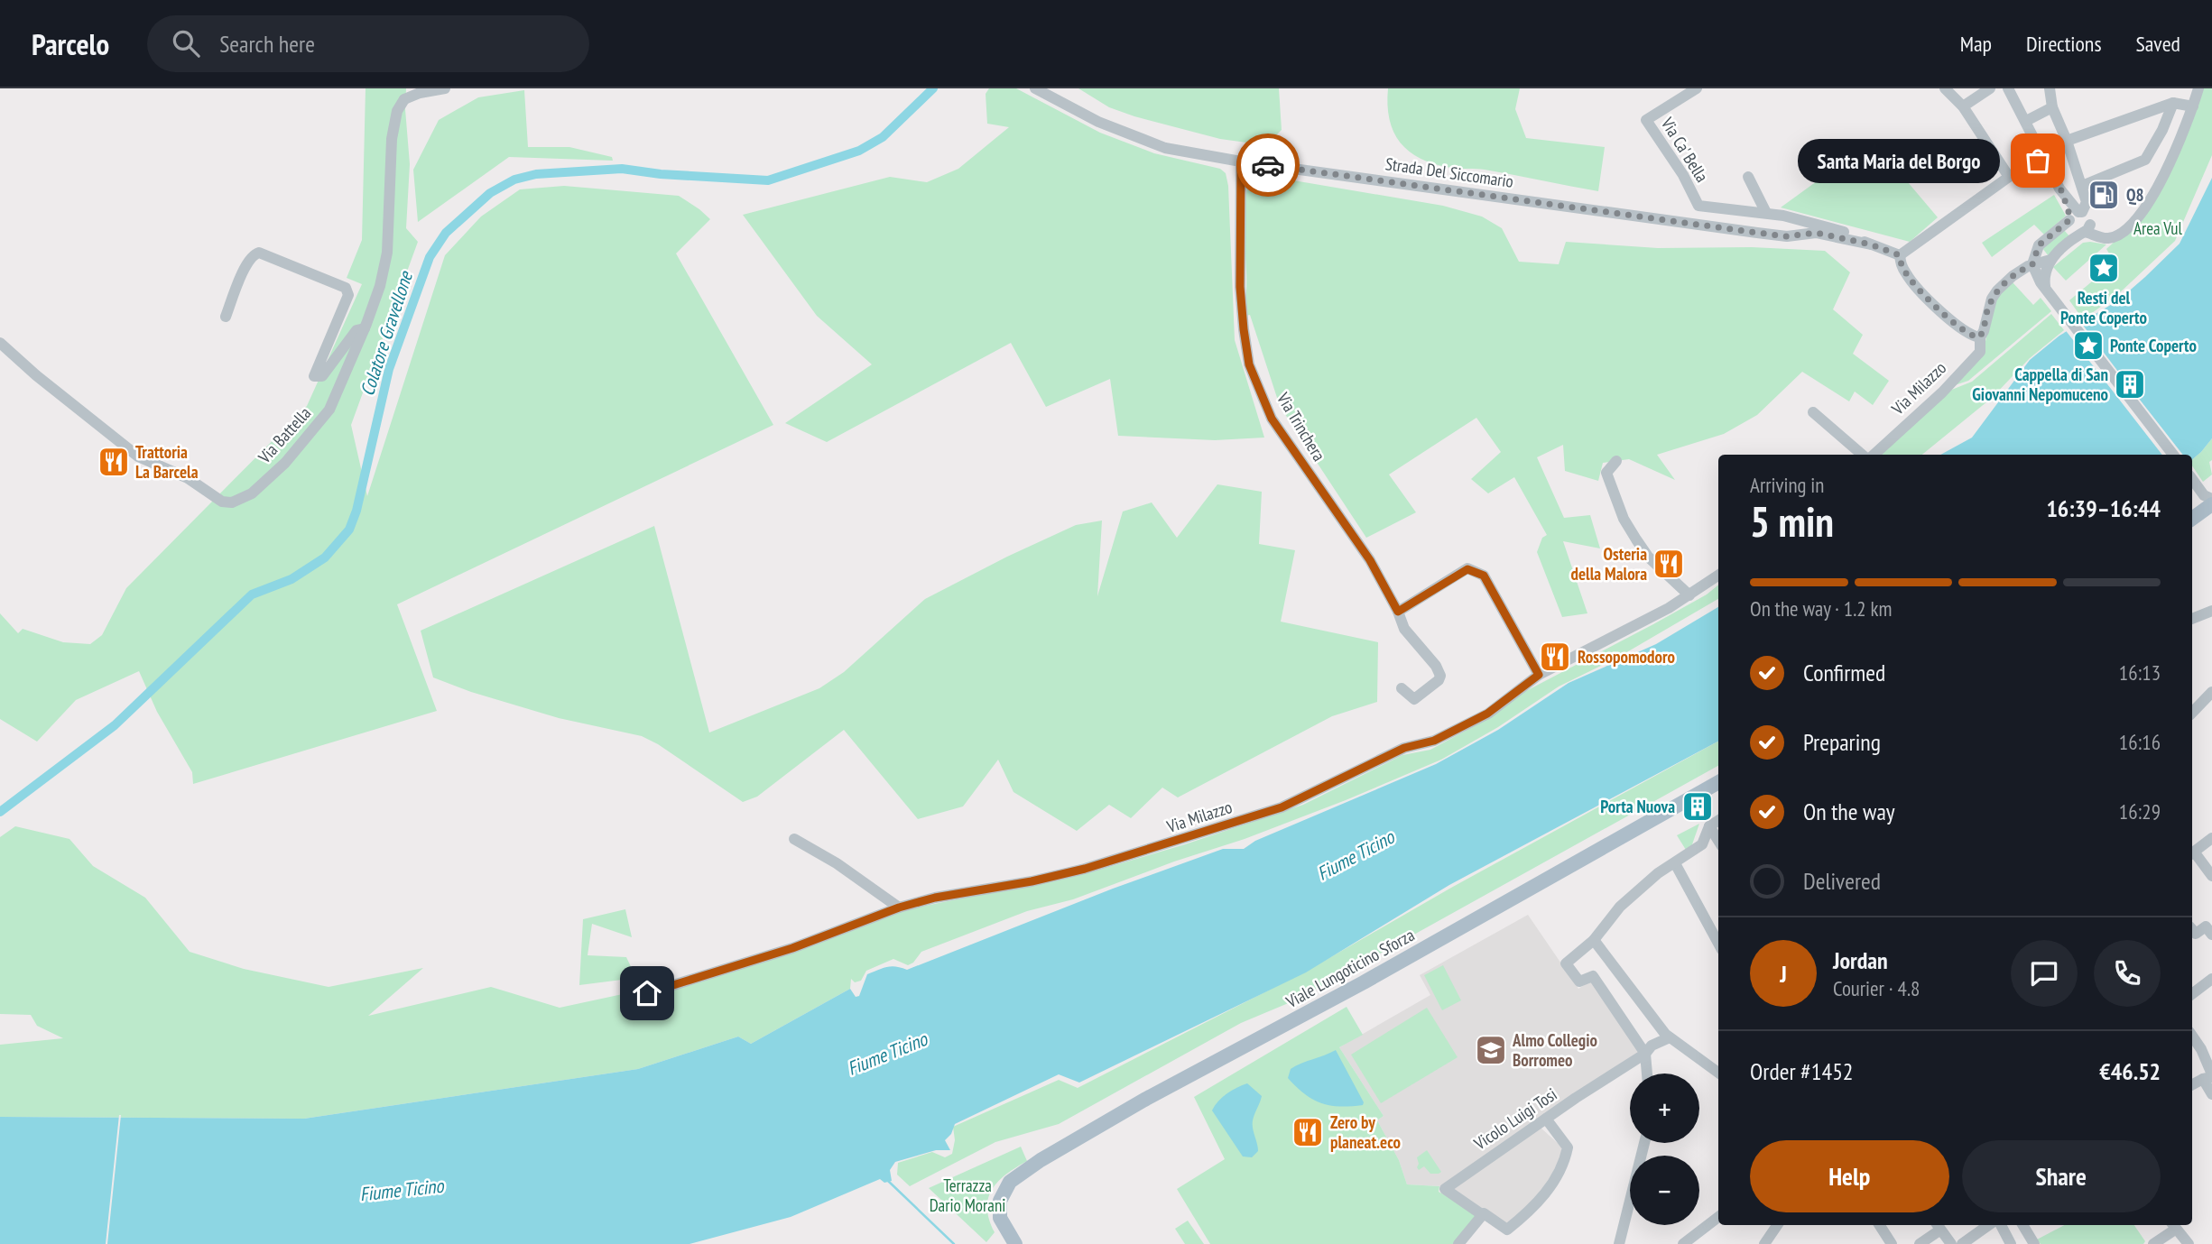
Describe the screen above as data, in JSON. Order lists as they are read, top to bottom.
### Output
{
  "streets": {
    "main road": ["Viale Lungoticino Sforza"],
    "street": [
      "Via Ca' Bella",
      "Strada Del Siccomario",
      "Via Milazzo",
      "Via Trinchera",
      "Via Battella",
      "Vicolo Luigi Tosi"
    ]
  },
  "crossings": [
    ["Via Ca' Bella", "Strada Del Siccomario"],
    ["Strada Del Siccomario", "Via Trinchera"]
  ],
  "water": ["Colatore Gravellone", "Fiume Ticino"],
  "parks": ["Area Vul", "Terrazza Dario Morani"],
  "places": {
    "other": ["Santa Maria del Borgo"],
    "fuel station": ["Q8"],
    "place": ["Resti del Ponte Coperto", "Ponte Coperto"],
    "building": ["Cappella di San Giovanni Nepomuceno", "Porta Nuova"],
    "restaurant": [
      "Trattoria La Barcela",
      "Osteria della Malora",
      "Rossopomodoro",
      "Zero by planeat.eco"
    ],
    "school or university": ["Almo Collegio Borromeo"]
  },
  "page": {
    "header": "Parcelo",
    "search": "Search here",
    "nav": ["Map", "Directions", "Saved"],
    "bubble": "Santa Maria del Borgo",
    "heading": ["5 min", "Arriving in", "16:39–16:44"],
    "panel": [
      "Jordan",
      "Courier · 4.8",
      "Order #1452",
      "€46.52"
    ],
    "bar": "On the way · 1.2 km",
    "list": [
      ["Confirmed", "16:13"],
      ["Preparing", "16:16"],
      ["On the way", "16:29"],
      "Delivered"
    ],
    "round": "J",
    "map_buttons": ["+", "−"],
    "buttons": ["Help", "Share"]
  }
}
